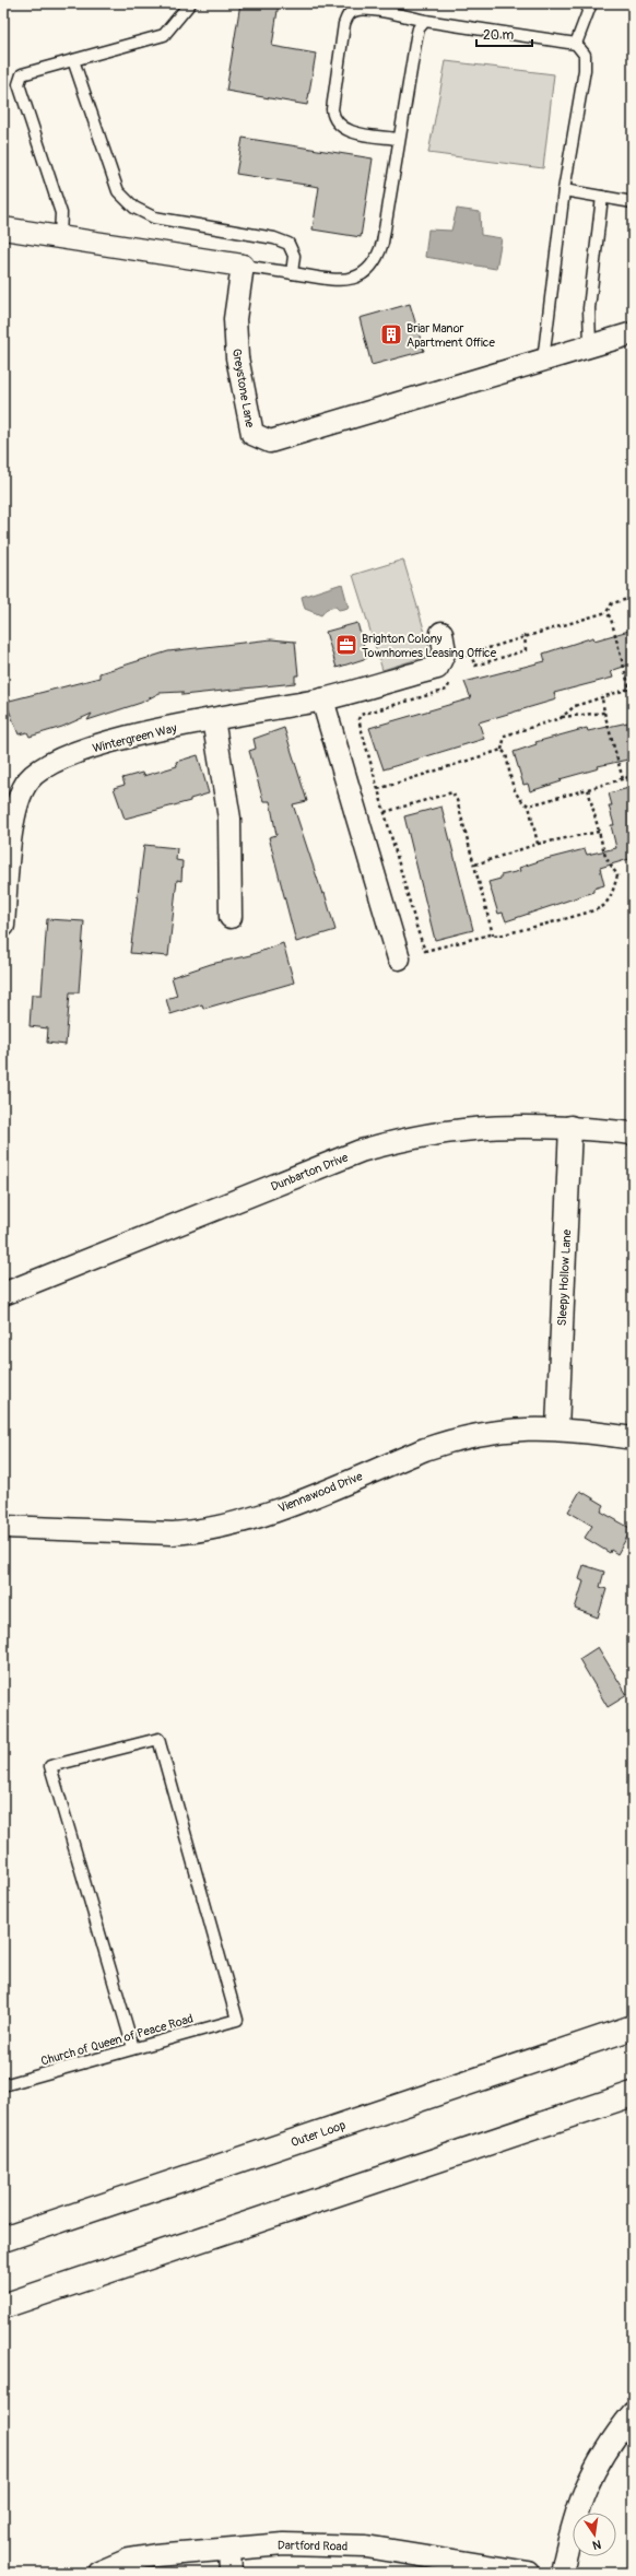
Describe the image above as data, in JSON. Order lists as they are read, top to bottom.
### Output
{
  "streets": {
    "highway": ["Outer Loop"],
    "street": [
      "Greystone Lane",
      "Wintergreen Way",
      "Dunbarton Drive",
      "Sleepy Hollow Lane",
      "Viennawood Drive",
      "Dartford Road"
    ],
    "lane": ["Church of Queen of Peace Road"]
  },
  "crossings": [
    ["Dunbarton Drive", "Sleepy Hollow Lane"],
    ["Sleepy Hollow Lane", "Viennawood Drive"]
  ],
  "places": {
    "building": ["Briar Manor Apartment Office"],
    "office": ["Brighton Colony Townhomes Leasing Office"]
  },
  "scale_bar": "20 m",
  "north": "bottom"
}
